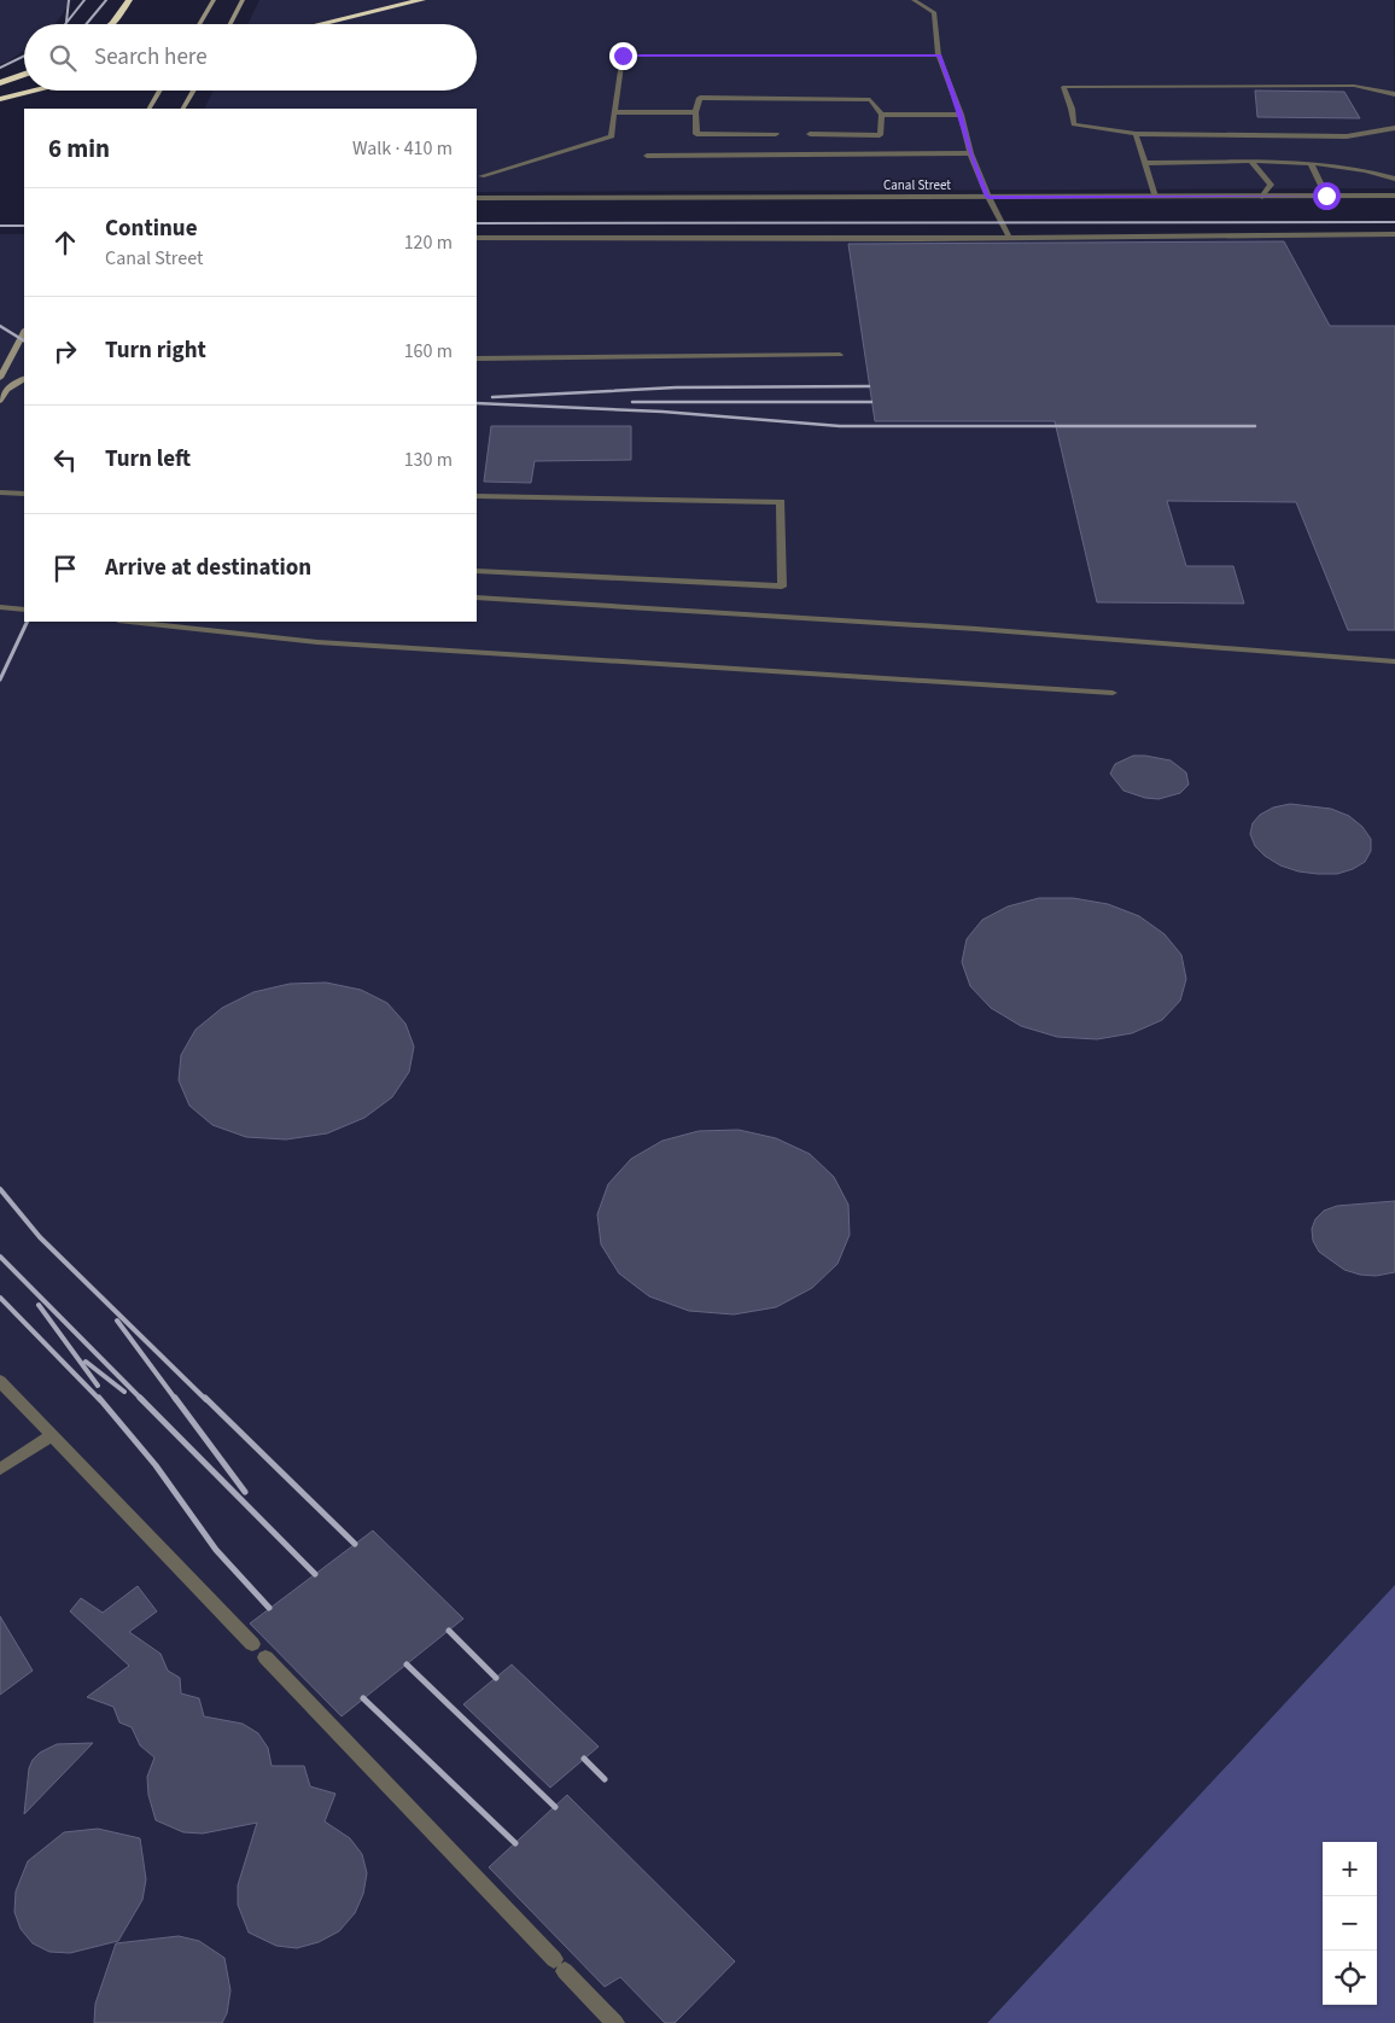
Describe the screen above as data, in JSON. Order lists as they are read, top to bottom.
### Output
{
  "streets": {
    "street": ["Canal Street"]
  },
  "page": {
    "search": "Search here",
    "heading": ["6 min", "Walk · 410 m"],
    "list": [
      ["Continue", "Canal Street", "120 m"],
      ["Turn right", "160 m"],
      ["Turn left", "130 m"],
      "Arrive at destination"
    ],
    "map_buttons": ["+", "−"]
  }
}
